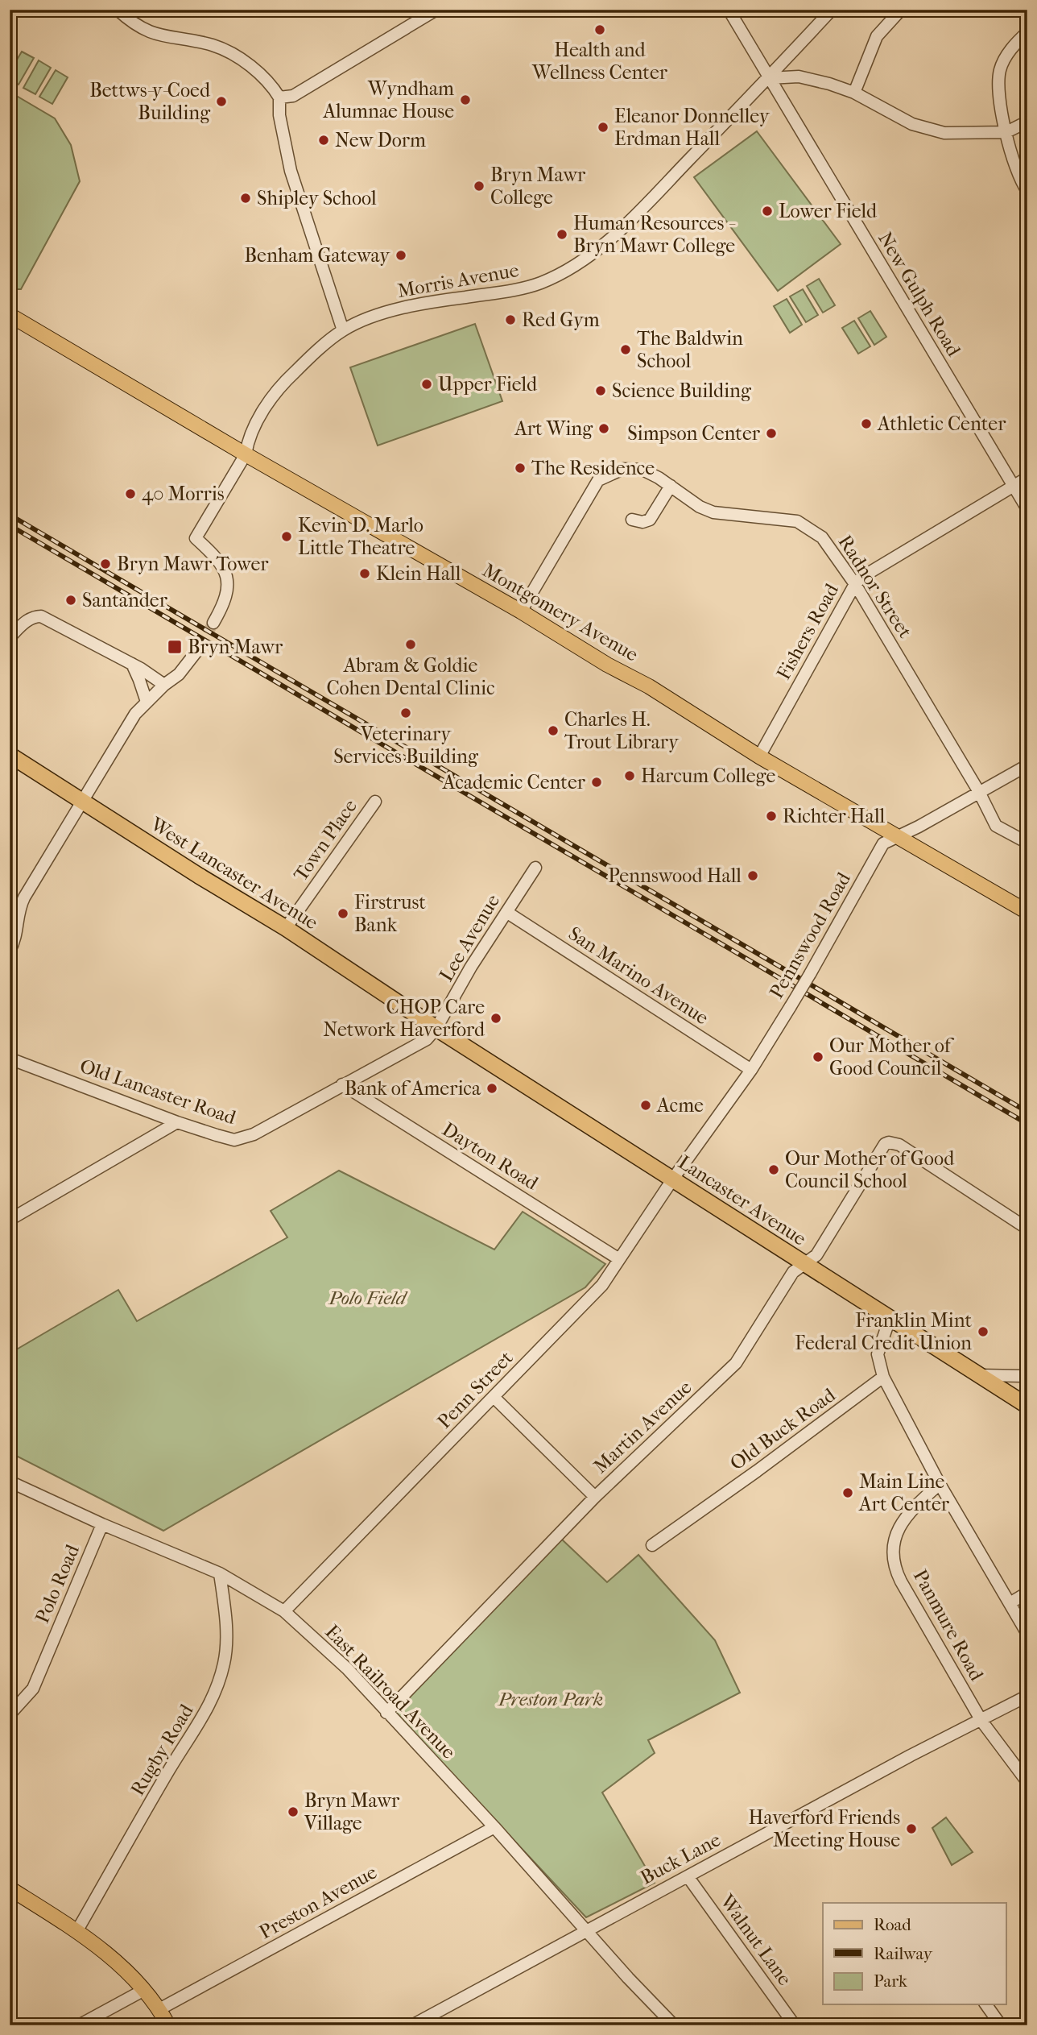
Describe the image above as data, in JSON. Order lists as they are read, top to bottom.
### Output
{
  "streets": {
    "highway": ["West Lancaster Avenue", "Lancaster Avenue"],
    "main road": ["Montgomery Avenue"],
    "street": [
      "Morris Avenue",
      "New Gulph Road",
      "Radnor Street",
      "Fishers Road",
      "Town Place",
      "Pennswood Road",
      "Lee Avenue",
      "San Marino Avenue",
      "Old Lancaster Road",
      "Dayton Road",
      "Penn Street",
      "Martin Avenue",
      "Old Buck Road",
      "Polo Road",
      "Panmure Road",
      "East Railroad Avenue",
      "Rugby Road",
      "Buck Lane",
      "Preston Avenue",
      "Walnut Lane"
    ]
  },
  "crossings": [
    ["Morris Avenue", "New Gulph Road"],
    ["Morris Avenue", "Montgomery Avenue"],
    ["New Gulph Road", "Fishers Road"],
    ["Radnor Street", "Montgomery Avenue"],
    ["Radnor Street", "Fishers Road"],
    ["Radnor Street", "Pennswood Road"],
    ["Montgomery Avenue", "Fishers Road"],
    ["Montgomery Avenue", "Pennswood Road"],
    ["Town Place", "West Lancaster Avenue"],
    ["West Lancaster Avenue", "Lee Avenue"],
    ["West Lancaster Avenue", "Old Lancaster Road"],
    ["West Lancaster Avenue", "Lancaster Avenue"],
    ["Pennswood Road", "San Marino Avenue"],
    ["Pennswood Road", "Lancaster Avenue"],
    ["Pennswood Road", "Penn Street"],
    ["Lee Avenue", "San Marino Avenue"],
    ["Lee Avenue", "Old Lancaster Road"],
    ["Lee Avenue", "Lancaster Avenue"],
    ["Old Lancaster Road", "Dayton Road"],
    ["Old Lancaster Road", "Lancaster Avenue"],
    ["Dayton Road", "Penn Street"],
    ["Lancaster Avenue", "Penn Street"],
    ["Lancaster Avenue", "Martin Avenue"],
    ["Penn Street", "East Railroad Avenue"],
    ["Martin Avenue", "East Railroad Avenue"],
    ["Polo Road", "East Railroad Avenue"],
    ["Panmure Road", "Buck Lane"],
    ["East Railroad Avenue", "Rugby Road"],
    ["East Railroad Avenue", "Buck Lane"],
    ["East Railroad Avenue", "Preston Avenue"],
    ["Buck Lane", "Walnut Lane"]
  ],
  "parks": ["Polo Field", "Preston Park"],
  "places": {
    "other": [
      "Health and Wellness Center",
      "Wyndham Alumnae House",
      "Bettws-y-Coed Building",
      "Eleanor Donnelley Erdman Hall",
      "New Dorm",
      "Bryn Mawr College",
      "Shipley School",
      "Lower Field",
      "Human Resources - Bryn Mawr College",
      "Benham Gateway",
      "Red Gym",
      "The Baldwin School",
      "Upper Field",
      "Science Building",
      "Athletic Center",
      "Art Wing",
      "Simpson Center",
      "The Residence",
      "40 Morris",
      "Kevin D. Marlo Little Theatre",
      "Bryn Mawr Tower",
      "Klein Hall",
      "Santander",
      "Abram & Goldie Cohen Dental Clinic",
      "Veterinary Services Building",
      "Charles H. Trout Library",
      "Harcum College",
      "Academic Center",
      "Richter Hall",
      "Pennswood Hall",
      "Firstrust Bank",
      "CHOP Care Network Haverford",
      "Our Mother of Good Council",
      "Bank of America",
      "Acme",
      "Our Mother of Good Council School",
      "Franklin Mint Federal Credit Union",
      "Main Line Art Center",
      "Bryn Mawr Village",
      "Haverford Friends Meeting House"
    ],
    "transit": ["Bryn Mawr"]
  },
  "legend": ["Road", "Railway", "Park"]
}
